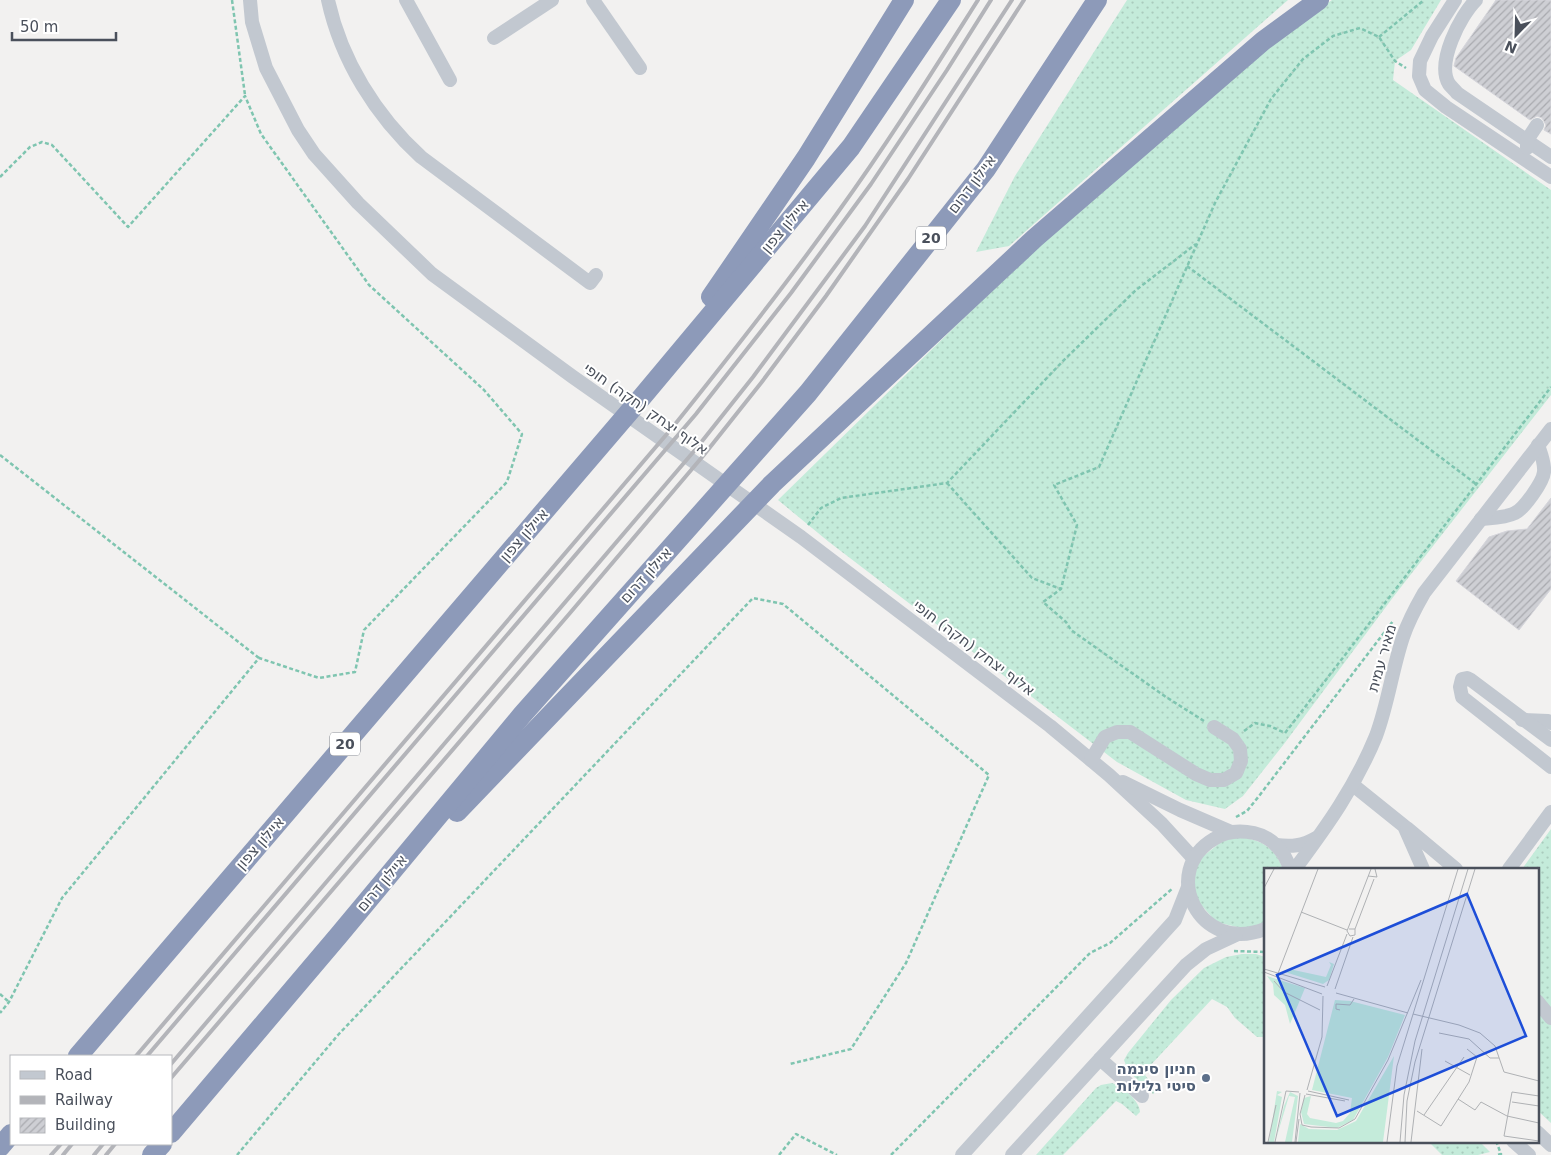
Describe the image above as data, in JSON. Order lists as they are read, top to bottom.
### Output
{
  "streets": {
    "highway": ["איילון דרום", "איילון צפון", "20"],
    "street": ["אלוף יצחק (חקה) חופי", "מאיר עמית"]
  },
  "places": ["חניון סינמה סיטי גלילות"],
  "legend": ["Road", "Railway", "Building"],
  "scale_bar": "50 m",
  "north": "bottom left"
}
